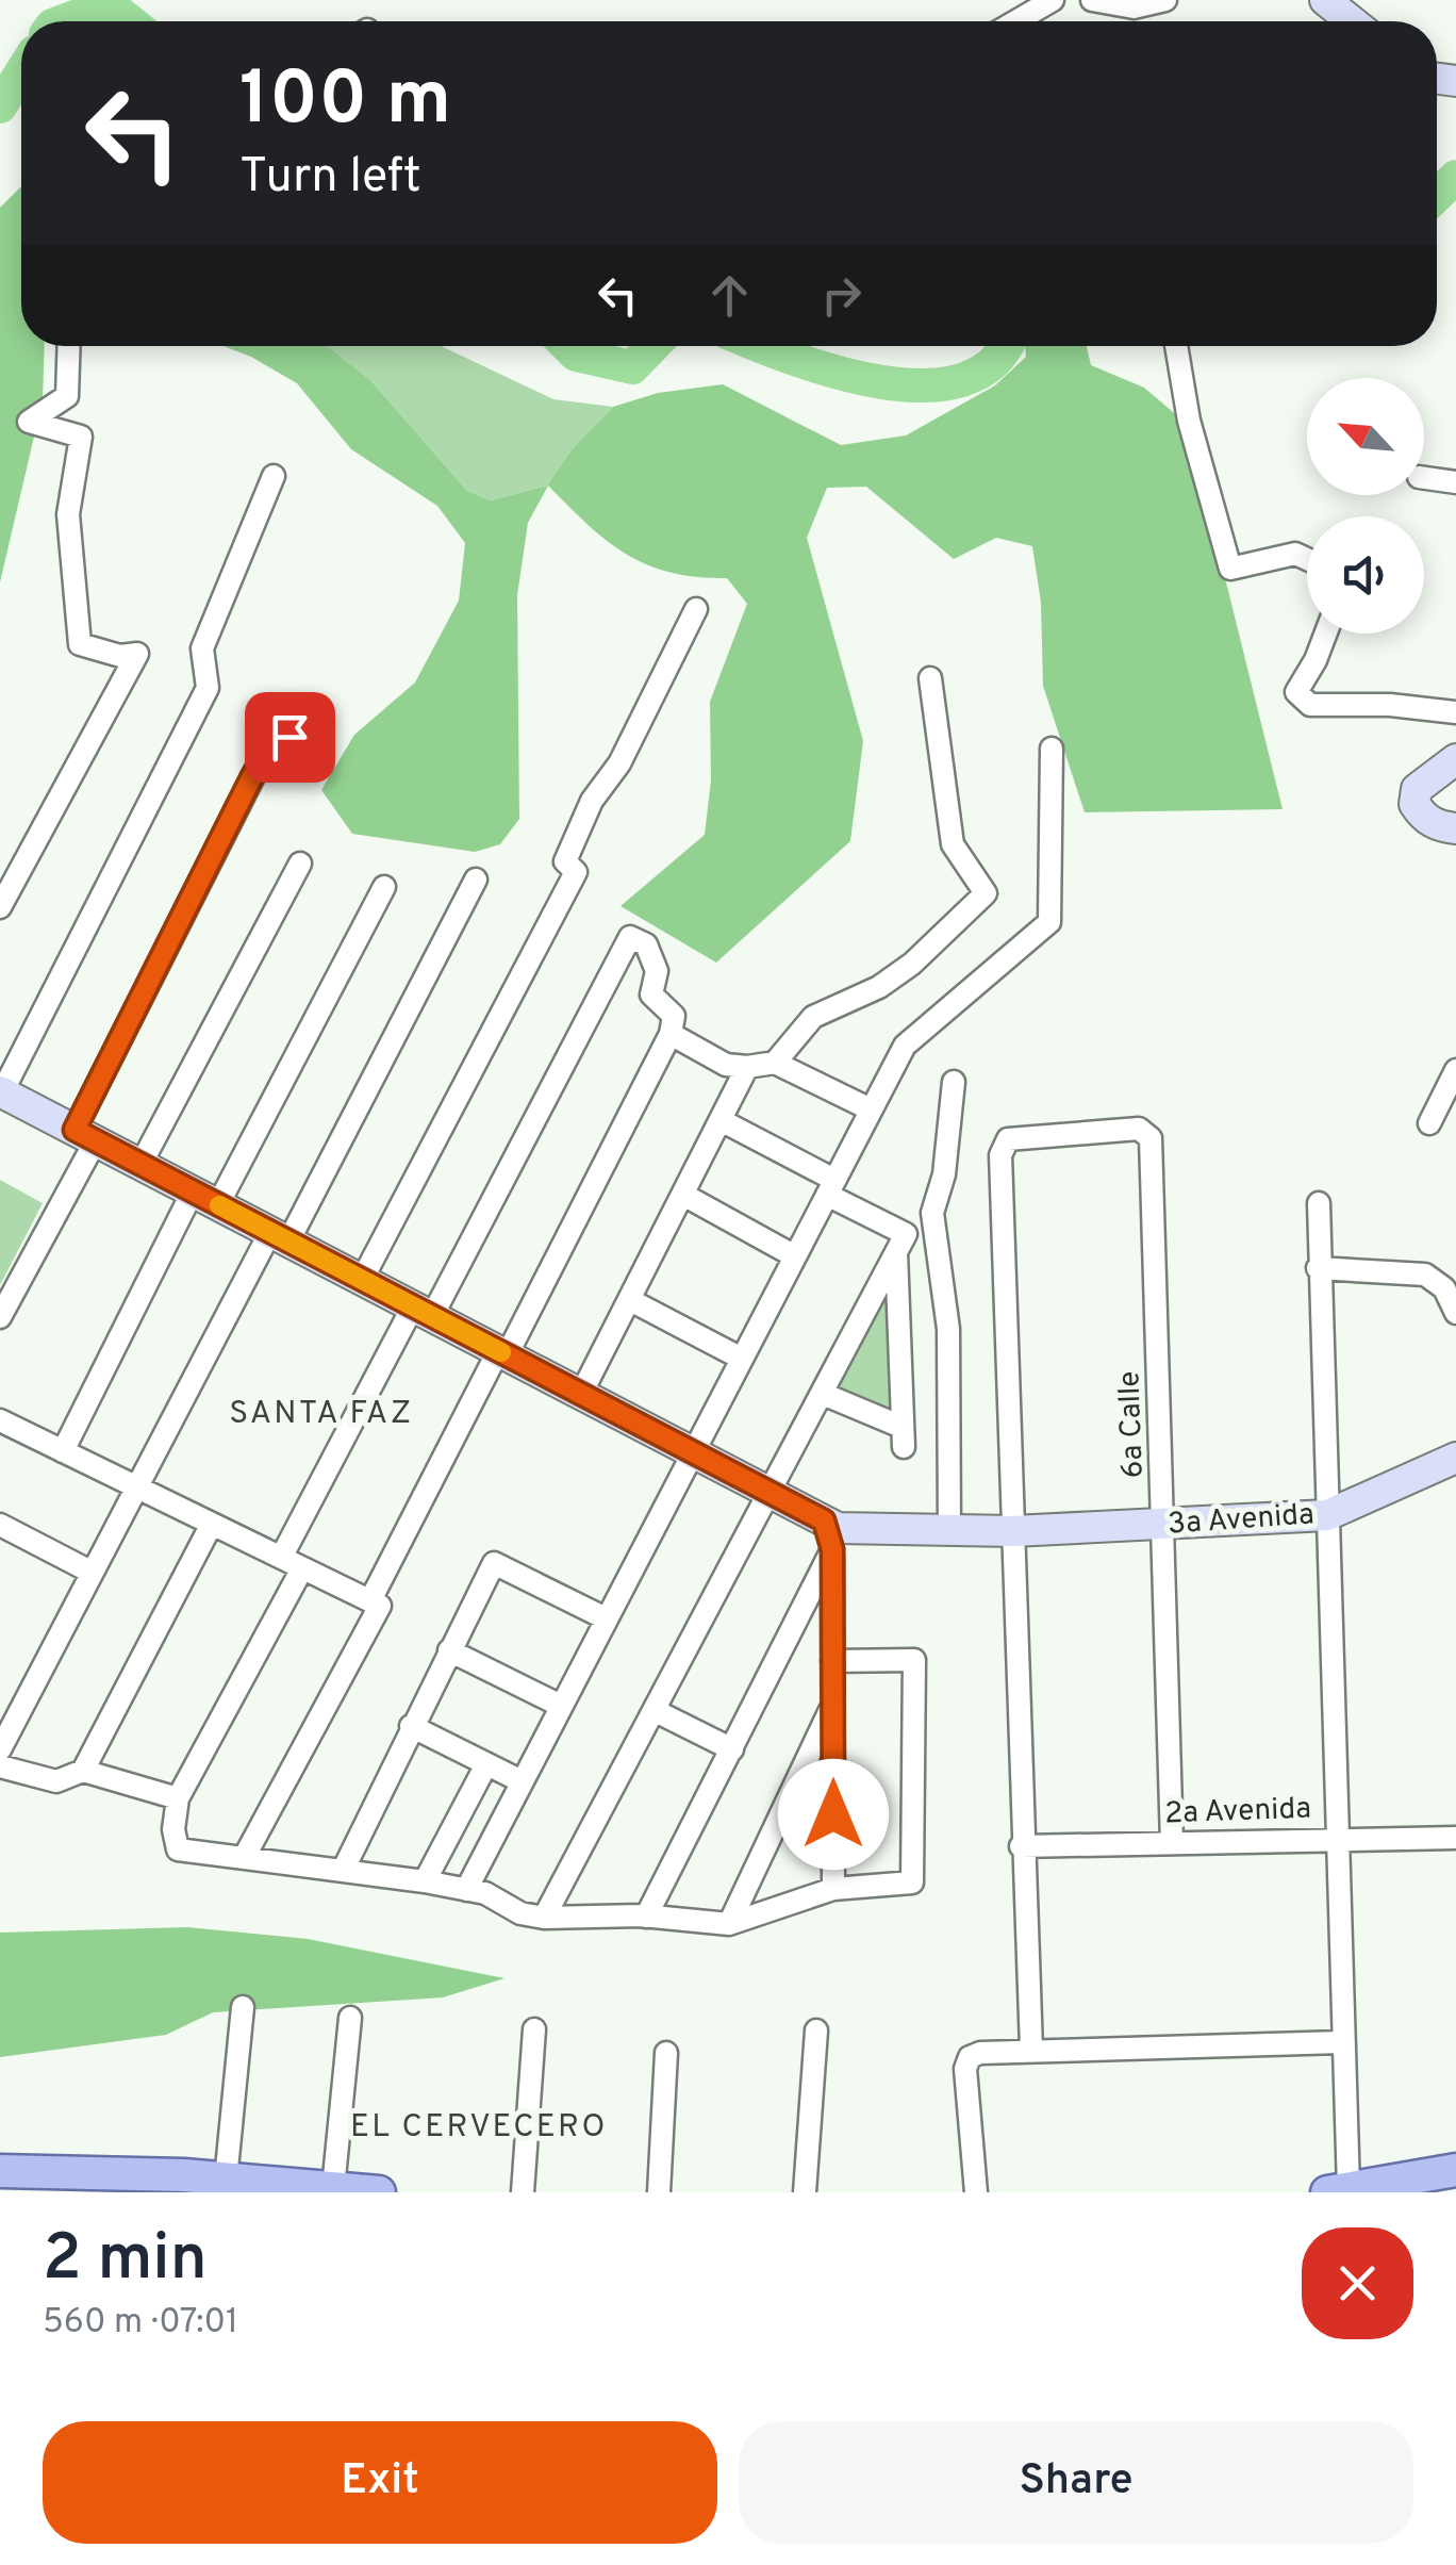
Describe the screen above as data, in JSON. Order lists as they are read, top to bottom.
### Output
{
  "streets": {
    "street": ["6a Calle", "3a Avenida", "2a Avenida"]
  },
  "crossings": [
    ["6a Calle", "3a Avenida"],
    ["6a Calle", "2a Avenida"]
  ],
  "districts": ["SANTA FAZ", "EL CERVECERO"],
  "north": "top left",
  "page": {
    "turn": ["100 m", "Turn left"],
    "heading": ["2 min", "560 m · 07:01"],
    "buttons": ["Exit", "Share"]
  }
}
